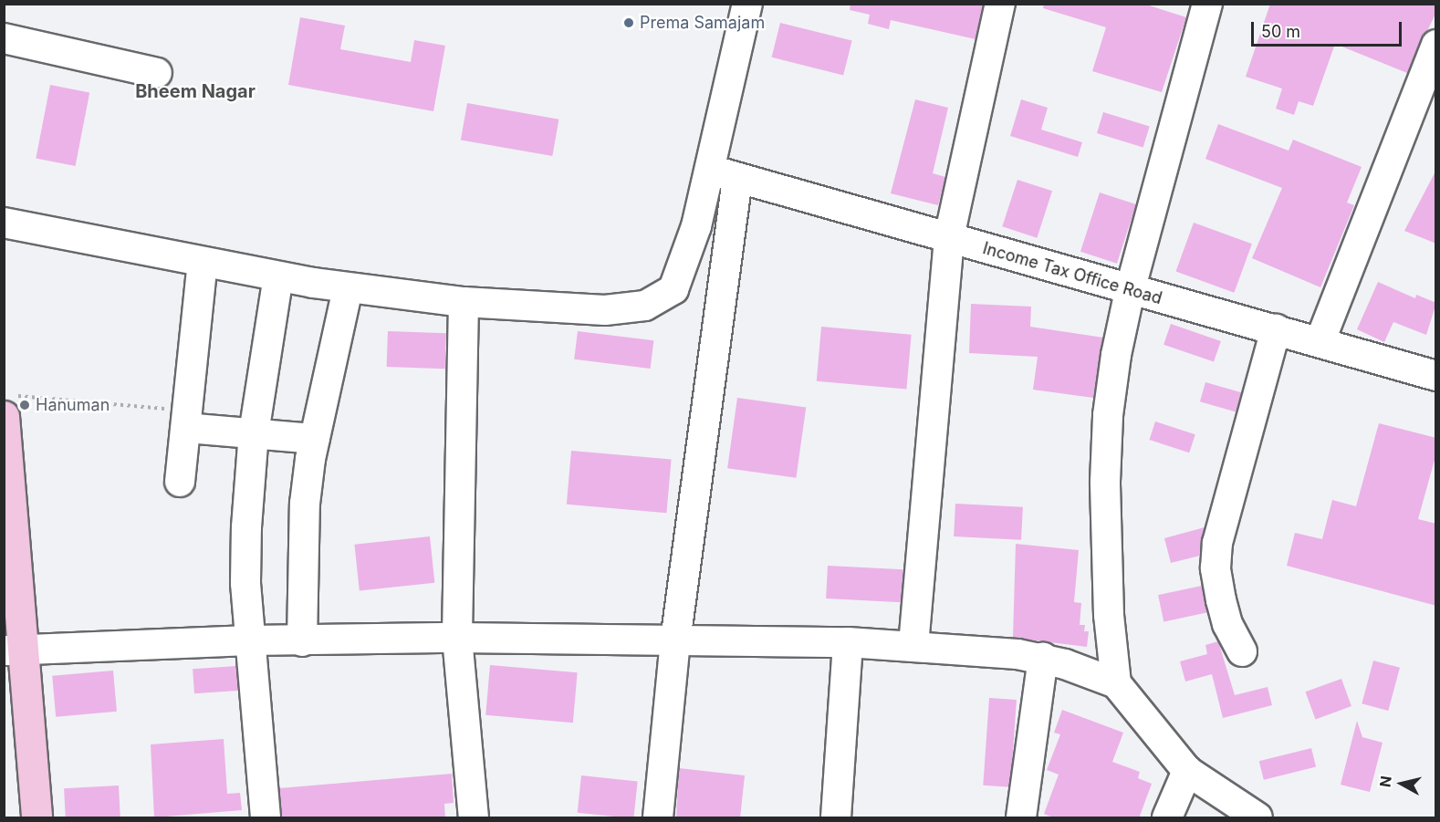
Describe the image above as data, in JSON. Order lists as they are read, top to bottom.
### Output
{
  "streets": {
    "street": ["Income Tax Office Road"]
  },
  "districts": ["Bheem Nagar"],
  "places": ["Prema Samajam", "Hanuman"],
  "scale_bar": "50 m",
  "north": "left"
}
